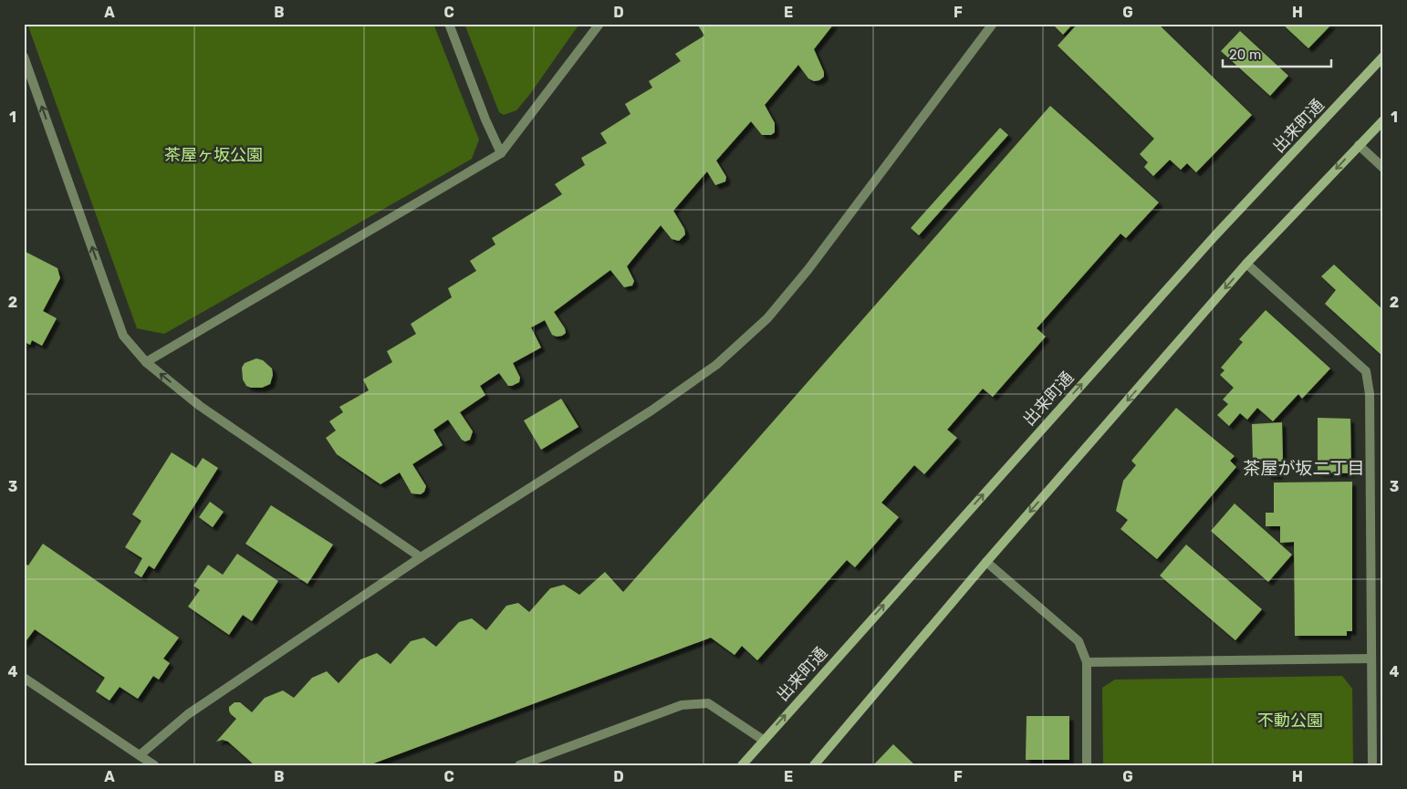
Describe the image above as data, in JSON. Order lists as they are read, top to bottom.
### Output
{
  "streets": {
    "main road": ["出来町通"]
  },
  "districts": ["茶屋が坂二丁目"],
  "parks": ["茶屋ヶ坂公園", "不動公園"],
  "scale_bar": "20 m",
  "grid": {
    "columns": [
      "A",
      "B",
      "C",
      "D",
      "E",
      "F",
      "G",
      "H"
    ],
    "rows": [
      "1",
      "2",
      "3",
      "4"
    ]
  }
}
